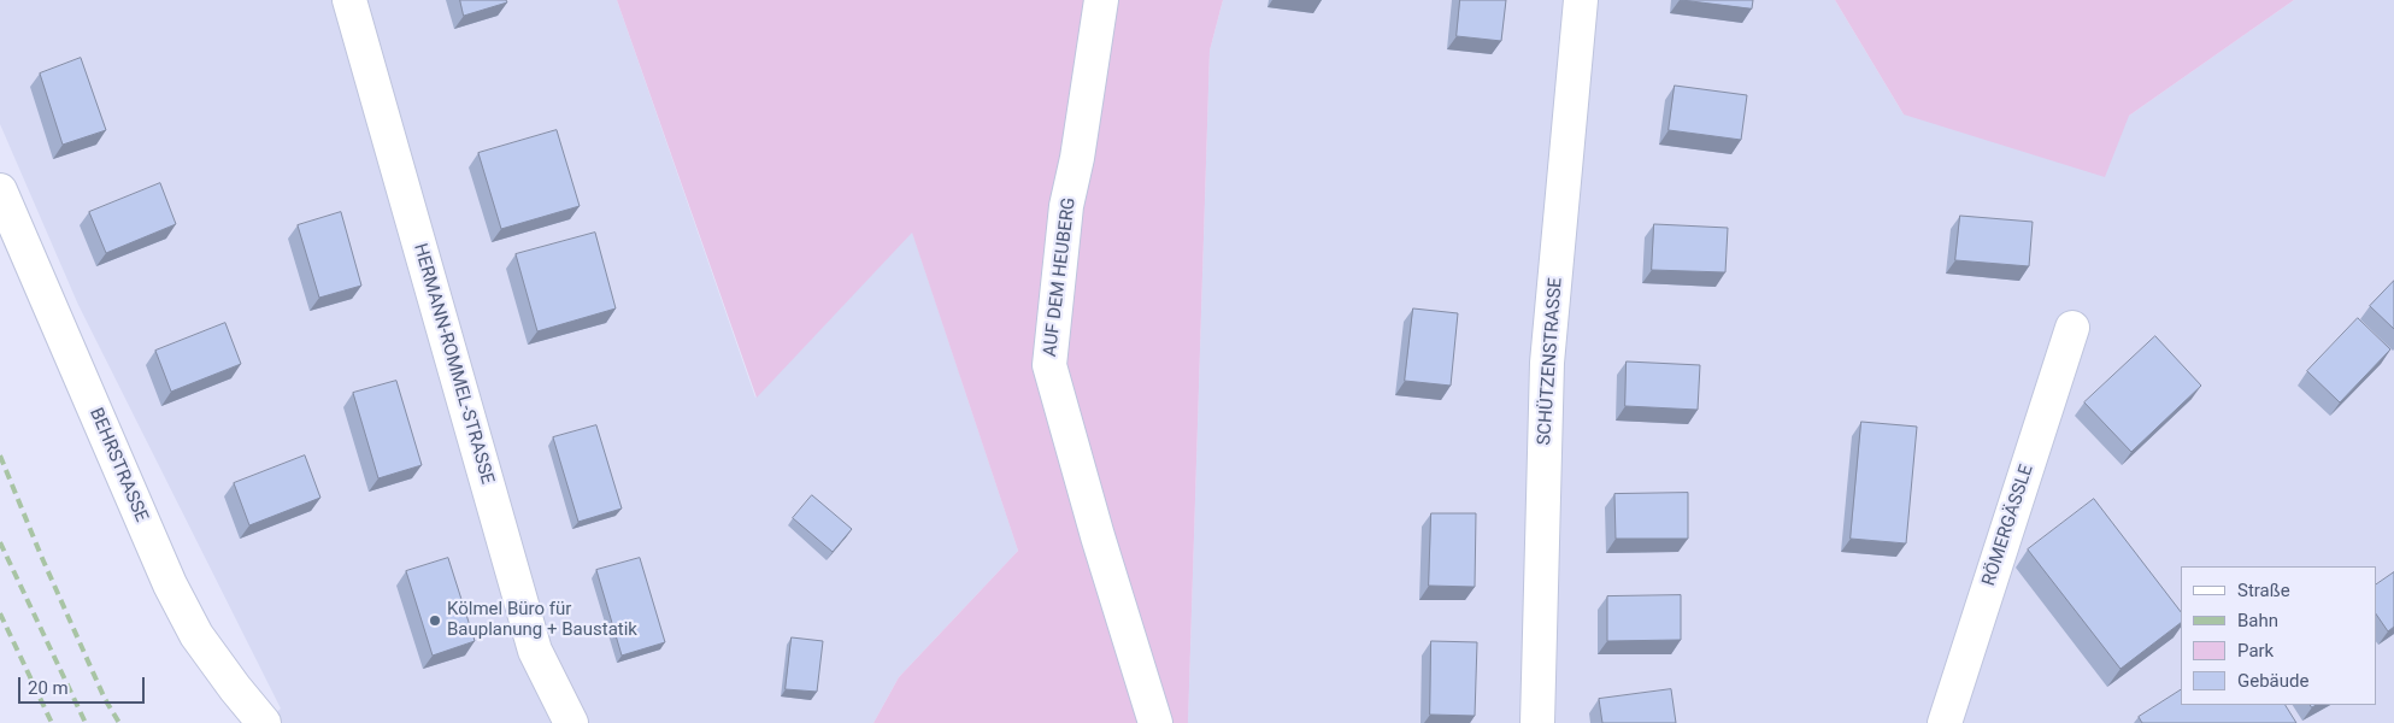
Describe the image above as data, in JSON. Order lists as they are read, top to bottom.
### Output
{
  "streets": {
    "street": [
      "AUF DEM HEUBERG",
      "SCHÜTZENSTRASSE",
      "HERMANN-ROMMEL-STRASSE",
      "BEHRSTRASSE",
      "RÖMERGÄSSLE"
    ]
  },
  "places": ["Kölmel Büro für Bauplanung + Baustatik"],
  "legend": [
    "Straße",
    "Bahn",
    "Park",
    "Gebäude"
  ],
  "scale_bar": "20 m"
}
